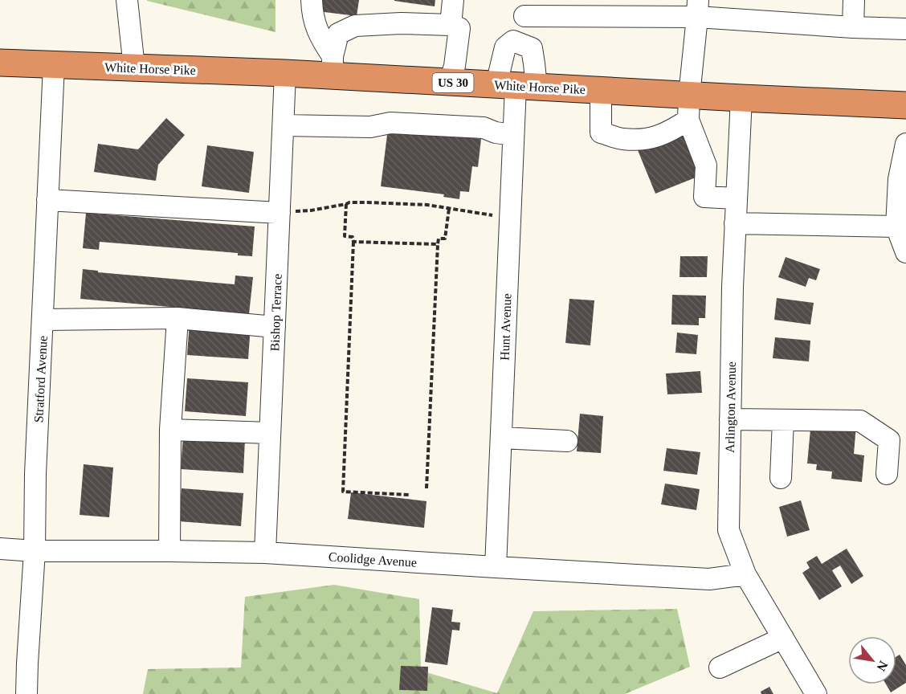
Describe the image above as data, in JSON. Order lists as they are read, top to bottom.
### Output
{
  "streets": {
    "highway": ["White Horse Pike", "US 30"],
    "street": [
      "Bishop Terrace",
      "Hunt Avenue",
      "Stratford Avenue",
      "Arlington Avenue",
      "Coolidge Avenue"
    ]
  },
  "crossings": [
    ["White Horse Pike", "Bishop Terrace"],
    ["White Horse Pike", "Hunt Avenue"],
    ["White Horse Pike", "Stratford Avenue"],
    ["White Horse Pike", "Arlington Avenue"],
    ["Bishop Terrace", "Coolidge Avenue"],
    ["Hunt Avenue", "Coolidge Avenue"],
    ["Stratford Avenue", "Coolidge Avenue"],
    ["Arlington Avenue", "Coolidge Avenue"]
  ],
  "north": "bottom right"
}
